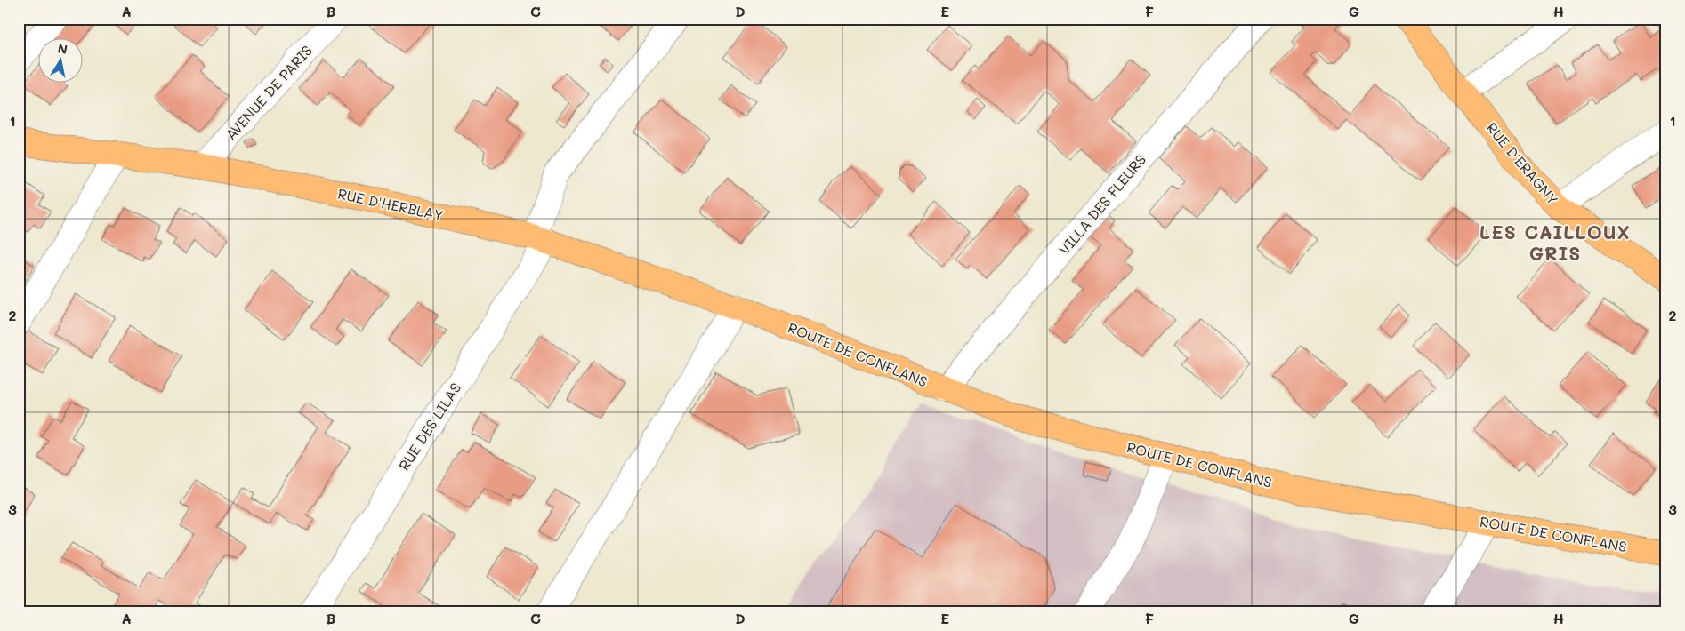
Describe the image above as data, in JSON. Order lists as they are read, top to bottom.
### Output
{
  "streets": {
    "main road": ["RUE D'ERAGNY", "RUE D'HERBLAY", "ROUTE DE CONFLANS"],
    "street": ["AVENUE DE PARIS", "VILLA DES FLEURS", "RUE DES LILAS"]
  },
  "crossings": [
    ["AVENUE DE PARIS", "RUE D'HERBLAY"],
    ["RUE D'HERBLAY", "ROUTE DE CONFLANS"],
    ["RUE D'HERBLAY", "RUE DES LILAS"],
    ["VILLA DES FLEURS", "ROUTE DE CONFLANS"]
  ],
  "districts": ["LES CAILLOUX GRIS"],
  "north": "top",
  "grid": {
    "columns": [
      "A",
      "B",
      "C",
      "D",
      "E",
      "F",
      "G",
      "H"
    ],
    "rows": ["1", "2", "3"]
  }
}
